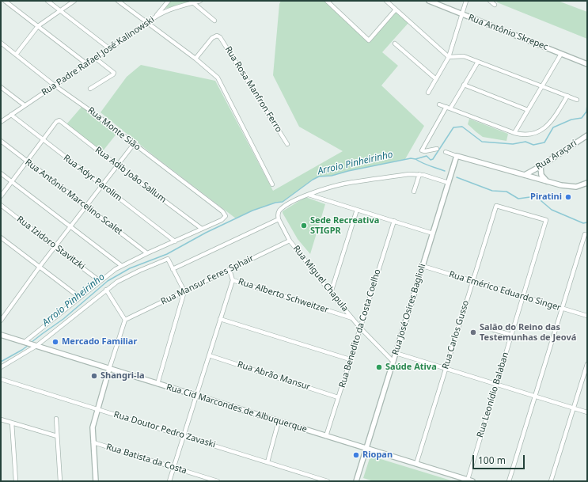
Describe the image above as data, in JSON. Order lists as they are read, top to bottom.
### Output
{
  "streets": {
    "street": [
      "Rua Antônio Skrepec",
      "Rua Padre Rafael José Kalinowski",
      "Rua Rosa Manfron Ferro",
      "Rua Monte Sião",
      "Rua Araçari",
      "Rua Adib João Sallum",
      "Rua Adyr Parolim",
      "Rua Antônio Marcelino Scalet",
      "Rua Izidoro Stavitzki",
      "Rua Miguel Chapula",
      "Rua Mansur Feres Sphair",
      "Rua Emérico Eduardo Singer",
      "Rua Alberto Schweitzer",
      "Rua José Osires Baglioli",
      "Rua Benedito da Costa Coelho",
      "Rua Carlos Gusso",
      "Rua Abrão Mansur",
      "Rua Leonídio Balaban",
      "Rua Cid Marcondes de Albuquerque",
      "Rua Doutor Pedro Zavaski",
      "Rua Batista da Costa"
    ]
  },
  "crossings": [
    ["Rua Padre Rafael José Kalinowski", "Rua Monte Sião"],
    ["Rua Padre Rafael José Kalinowski", "Rua Adyr Parolim"],
    ["Rua Monte Sião", "Rua Adib João Sallum"],
    ["Rua Adib João Sallum", "Rua Adyr Parolim"],
    ["Rua Miguel Chapula", "Rua Mansur Feres Sphair"],
    ["Rua Miguel Chapula", "Rua Alberto Schweitzer"],
    ["Rua Miguel Chapula", "Rua José Osires Baglioli"],
    ["Rua Miguel Chapula", "Rua Benedito da Costa Coelho"],
    ["Rua Emérico Eduardo Singer", "Rua José Osires Baglioli"],
    ["Rua Emérico Eduardo Singer", "Rua Carlos Gusso"],
    ["Rua Emérico Eduardo Singer", "Rua Leonídio Balaban"],
    ["Rua José Osires Baglioli", "Rua Cid Marcondes de Albuquerque"],
    ["Rua Benedito da Costa Coelho", "Rua Abrão Mansur"],
    ["Rua Benedito da Costa Coelho", "Rua Cid Marcondes de Albuquerque"],
    ["Rua Carlos Gusso", "Rua Leonídio Balaban"],
    ["Rua Carlos Gusso", "Rua Cid Marcondes de Albuquerque"],
    ["Rua Leonídio Balaban", "Rua Cid Marcondes de Albuquerque"]
  ],
  "water": ["Arroio Pinheirinho"],
  "places": [
    "Piratini",
    "Sede Recreativa STIGPR",
    "Salão do Reino das Testemunhas de Jeová",
    "Mercado Familiar",
    "Saúde Ativa",
    "Shangri-la",
    "Riopan"
  ],
  "scale_bar": "100 m"
}
